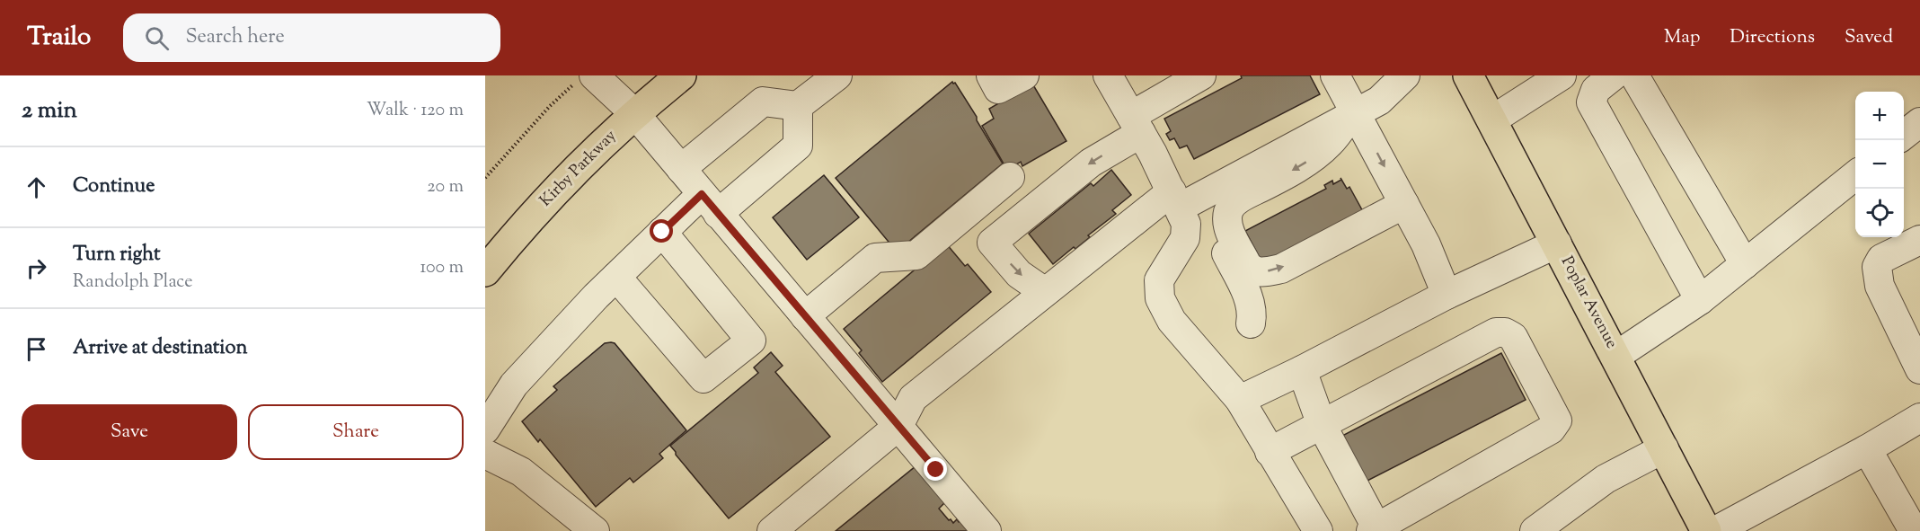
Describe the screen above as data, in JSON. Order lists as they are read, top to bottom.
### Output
{
  "streets": {
    "main road": ["Kirby Parkway", "Poplar Avenue"]
  },
  "page": {
    "header": "Trailo",
    "search": "Search here",
    "nav": ["Map", "Directions", "Saved"],
    "heading": ["2 min", "Walk · 120 m"],
    "map_buttons": ["+", "−"],
    "list": [
      ["Continue", "20 m"],
      ["Turn right", "Randolph Place", "100 m"],
      "Arrive at destination"
    ],
    "buttons": ["Save", "Share"]
  }
}
